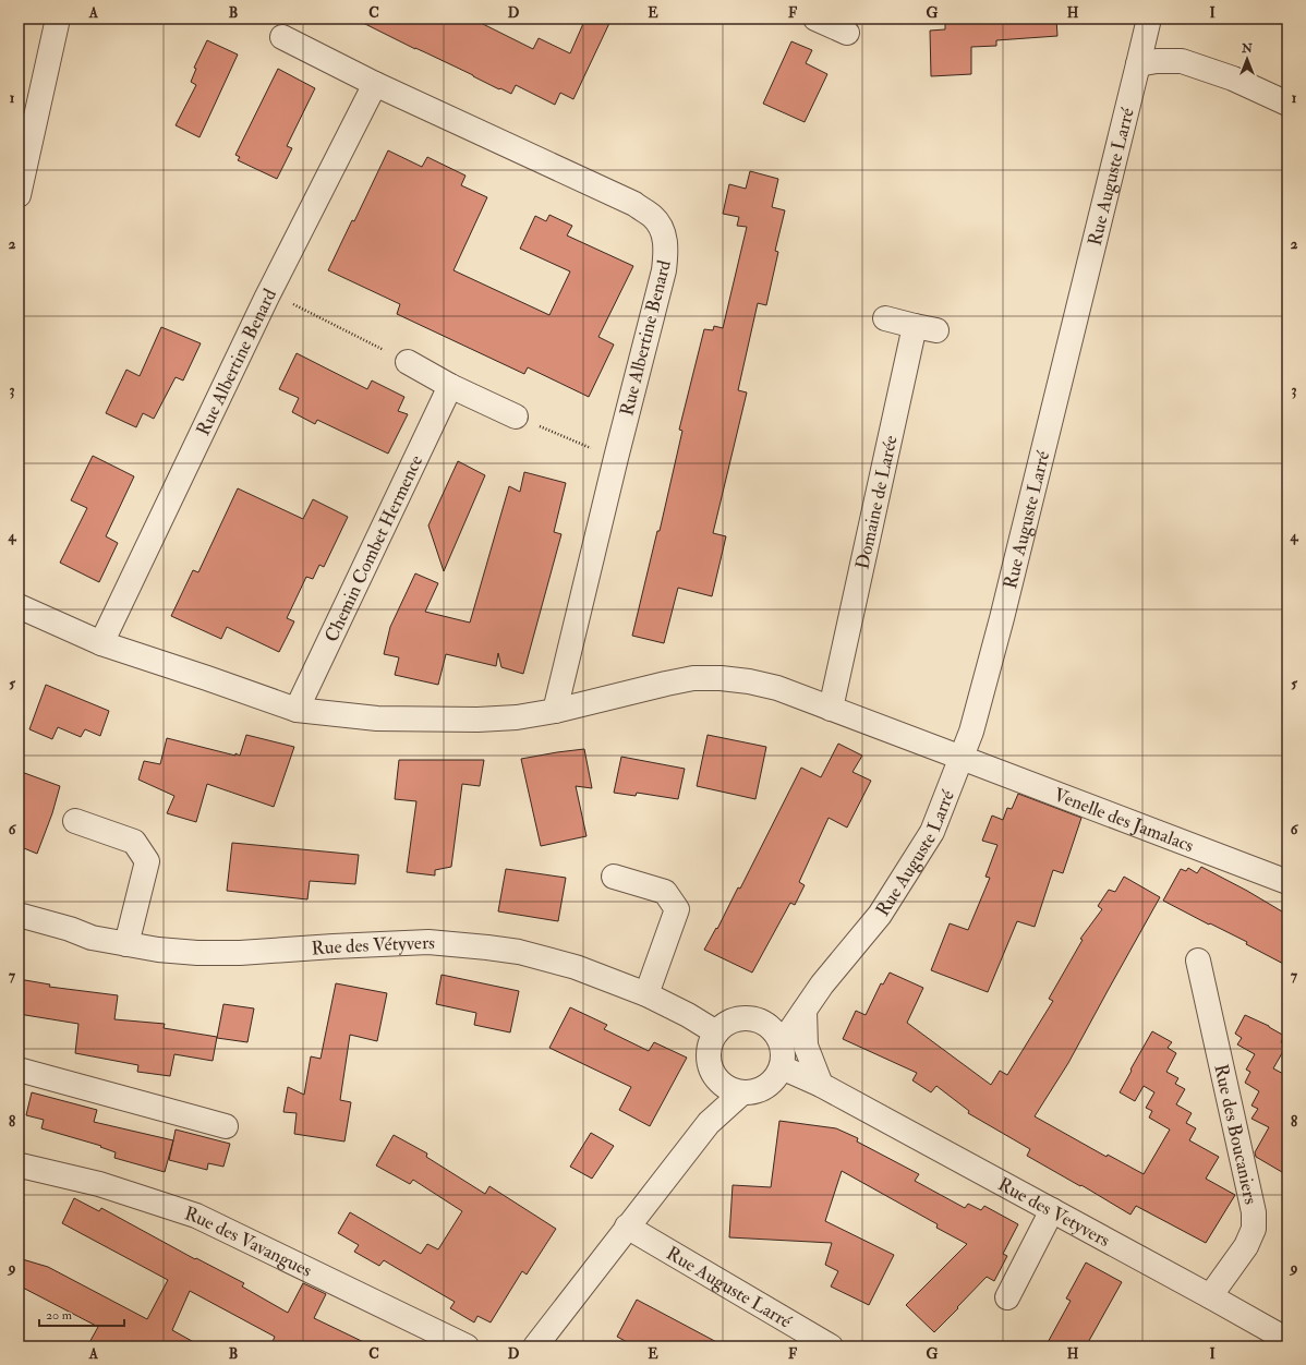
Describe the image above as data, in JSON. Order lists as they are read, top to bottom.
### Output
{
  "streets": {
    "street": [
      "Rue Auguste Larré",
      "Rue Albertine Benard",
      "Domaine de Larée",
      "Chemin Combet Hermence",
      "Venelle des Jamalacs",
      "Rue des Vétyvers",
      "Rue des Boucaniers",
      "Rue des Vetyvers",
      "Rue des Vavangues"
    ]
  },
  "crossings": [
    ["Rue Auguste Larré", "Venelle des Jamalacs"],
    ["Rue Auguste Larré", "Rue des Vétyvers"],
    ["Rue Auguste Larré", "Rue des Vetyvers"],
    ["Rue Albertine Benard", "Venelle des Jamalacs"],
    ["Domaine de Larée", "Venelle des Jamalacs"],
    ["Chemin Combet Hermence", "Venelle des Jamalacs"],
    ["Rue des Vétyvers", "Rue des Vetyvers"],
    ["Rue des Boucaniers", "Rue des Vetyvers"]
  ],
  "scale_bar": "20 m",
  "north": "top",
  "grid": {
    "columns": [
      "A",
      "B",
      "C",
      "D",
      "E",
      "F",
      "G",
      "H",
      "I"
    ],
    "rows": [
      "1",
      "2",
      "3",
      "4",
      "5",
      "6",
      "7",
      "8",
      "9"
    ]
  }
}
